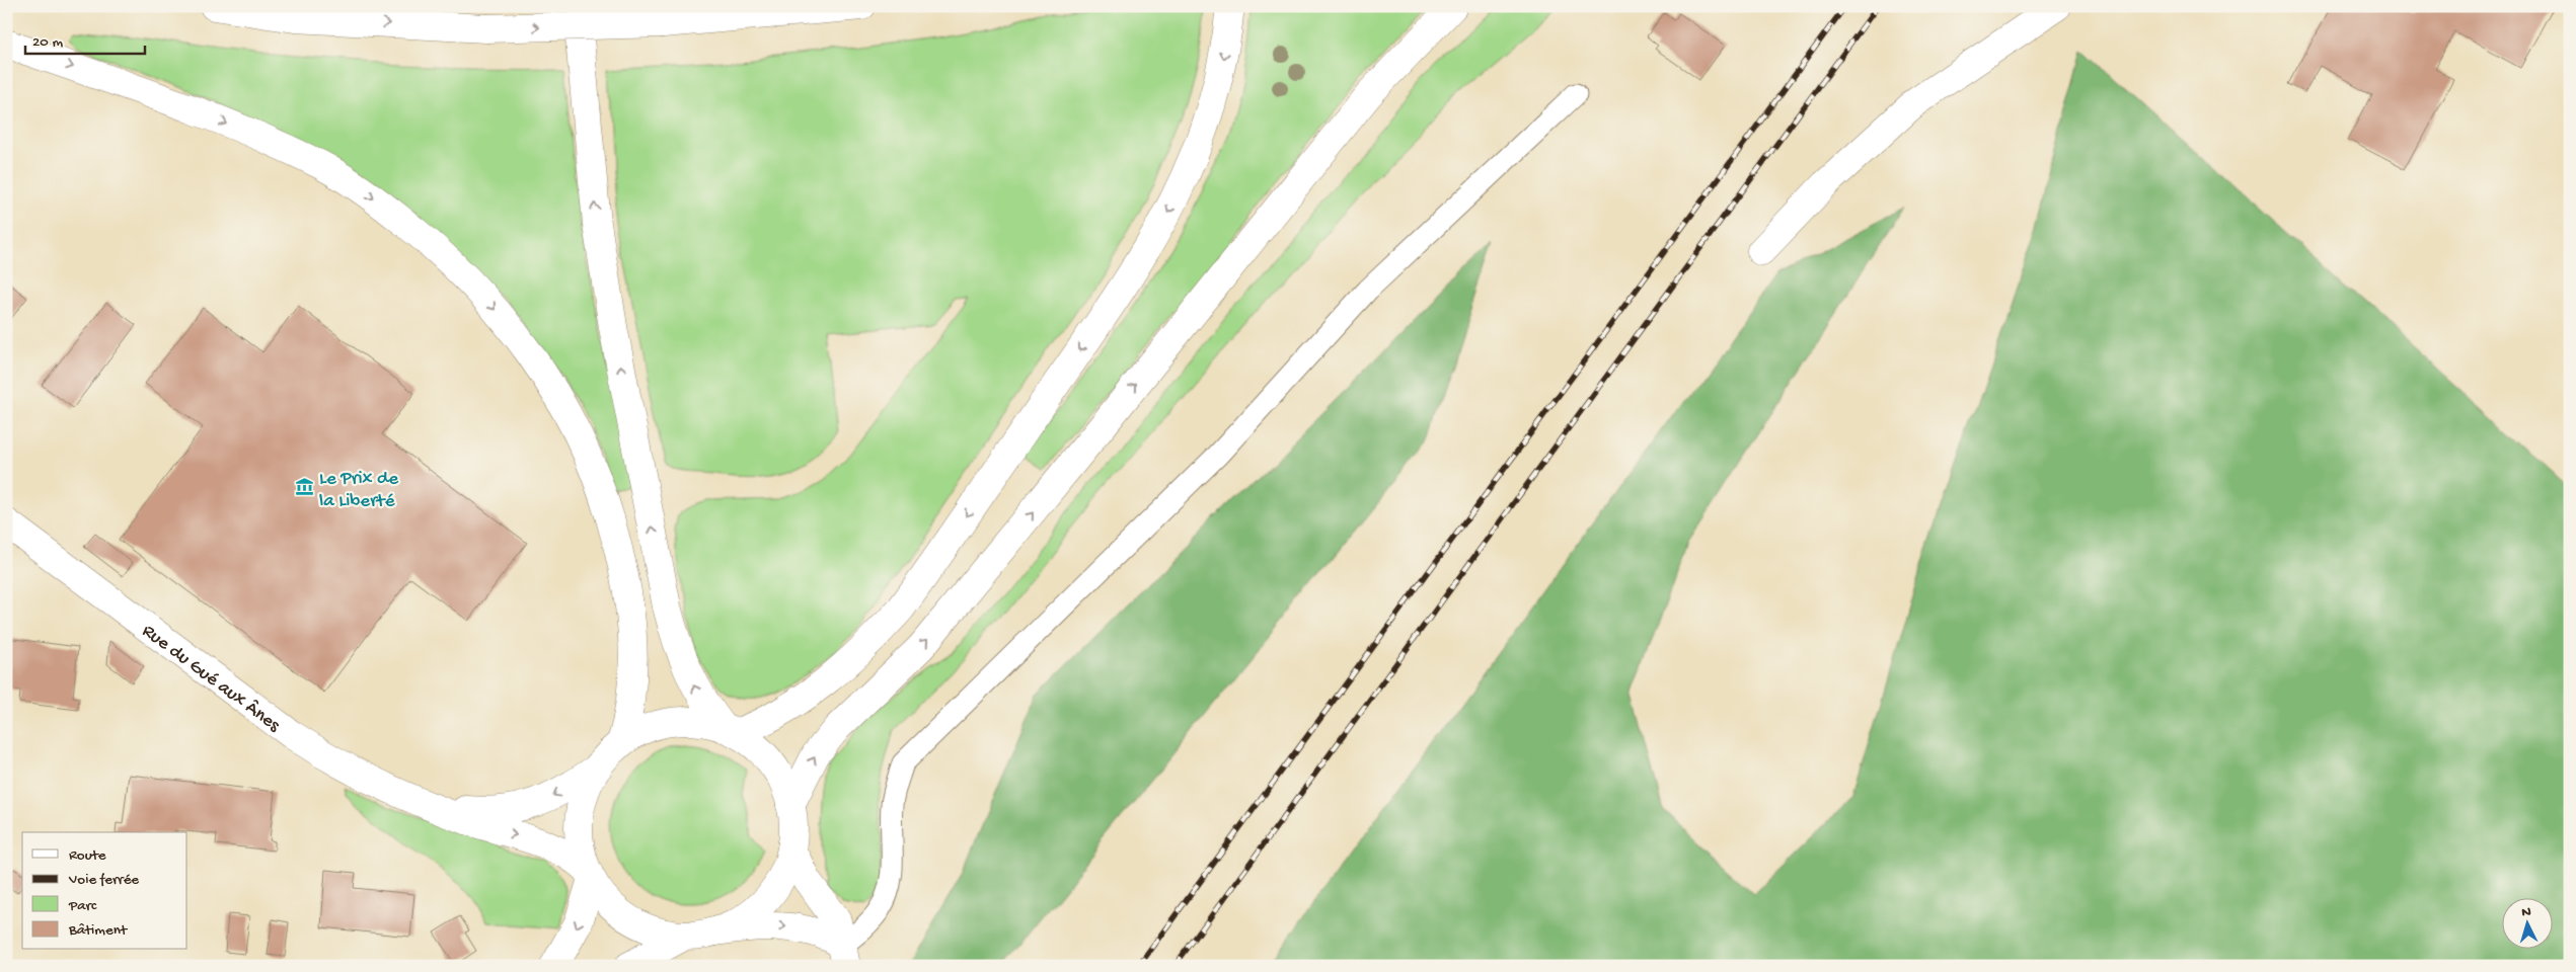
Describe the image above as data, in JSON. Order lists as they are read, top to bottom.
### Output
{
  "streets": {
    "main road": ["Rue du Gué aux Ânes"]
  },
  "places": {
    "museum": ["Le Prix de la Liberté"]
  },
  "legend": [
    "Route",
    "Voie ferrée",
    "Parc",
    "Bâtiment"
  ],
  "scale_bar": "20 m",
  "north": "top"
}
